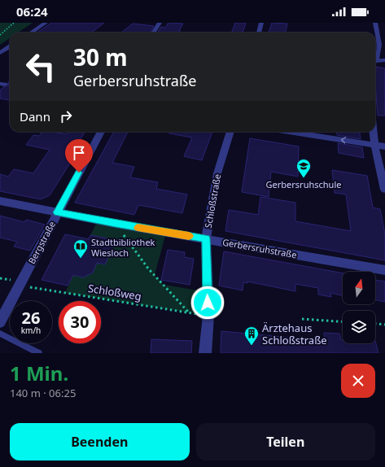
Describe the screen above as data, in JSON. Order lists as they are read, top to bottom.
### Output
{
  "streets": {
    "street": ["Schloßstraße", "Bergstraße", "Gerbersruhstraße"],
    "path": ["Schloßweg"]
  },
  "crossings": [
    ["Schloßstraße", "Gerbersruhstraße"],
    ["Schloßstraße", "Schloßweg"],
    ["Bergstraße", "Gerbersruhstraße"],
    ["Bergstraße", "Schloßweg"]
  ],
  "places": {
    "school or university": ["Gerbersruhschule"],
    "library": ["Stadtbibliothek Wiesloch"],
    "building": ["Ärztehaus Schloßstraße"]
  },
  "north": "top",
  "page": {
    "status": "06:24",
    "turn": ["30 m", "Gerbersruhstraße"],
    "then": "Dann",
    "speed": "26 km/h",
    "limit": "30",
    "heading": ["1 Min.", "140 m · 06:25"],
    "buttons": ["Beenden", "Teilen"]
  }
}
